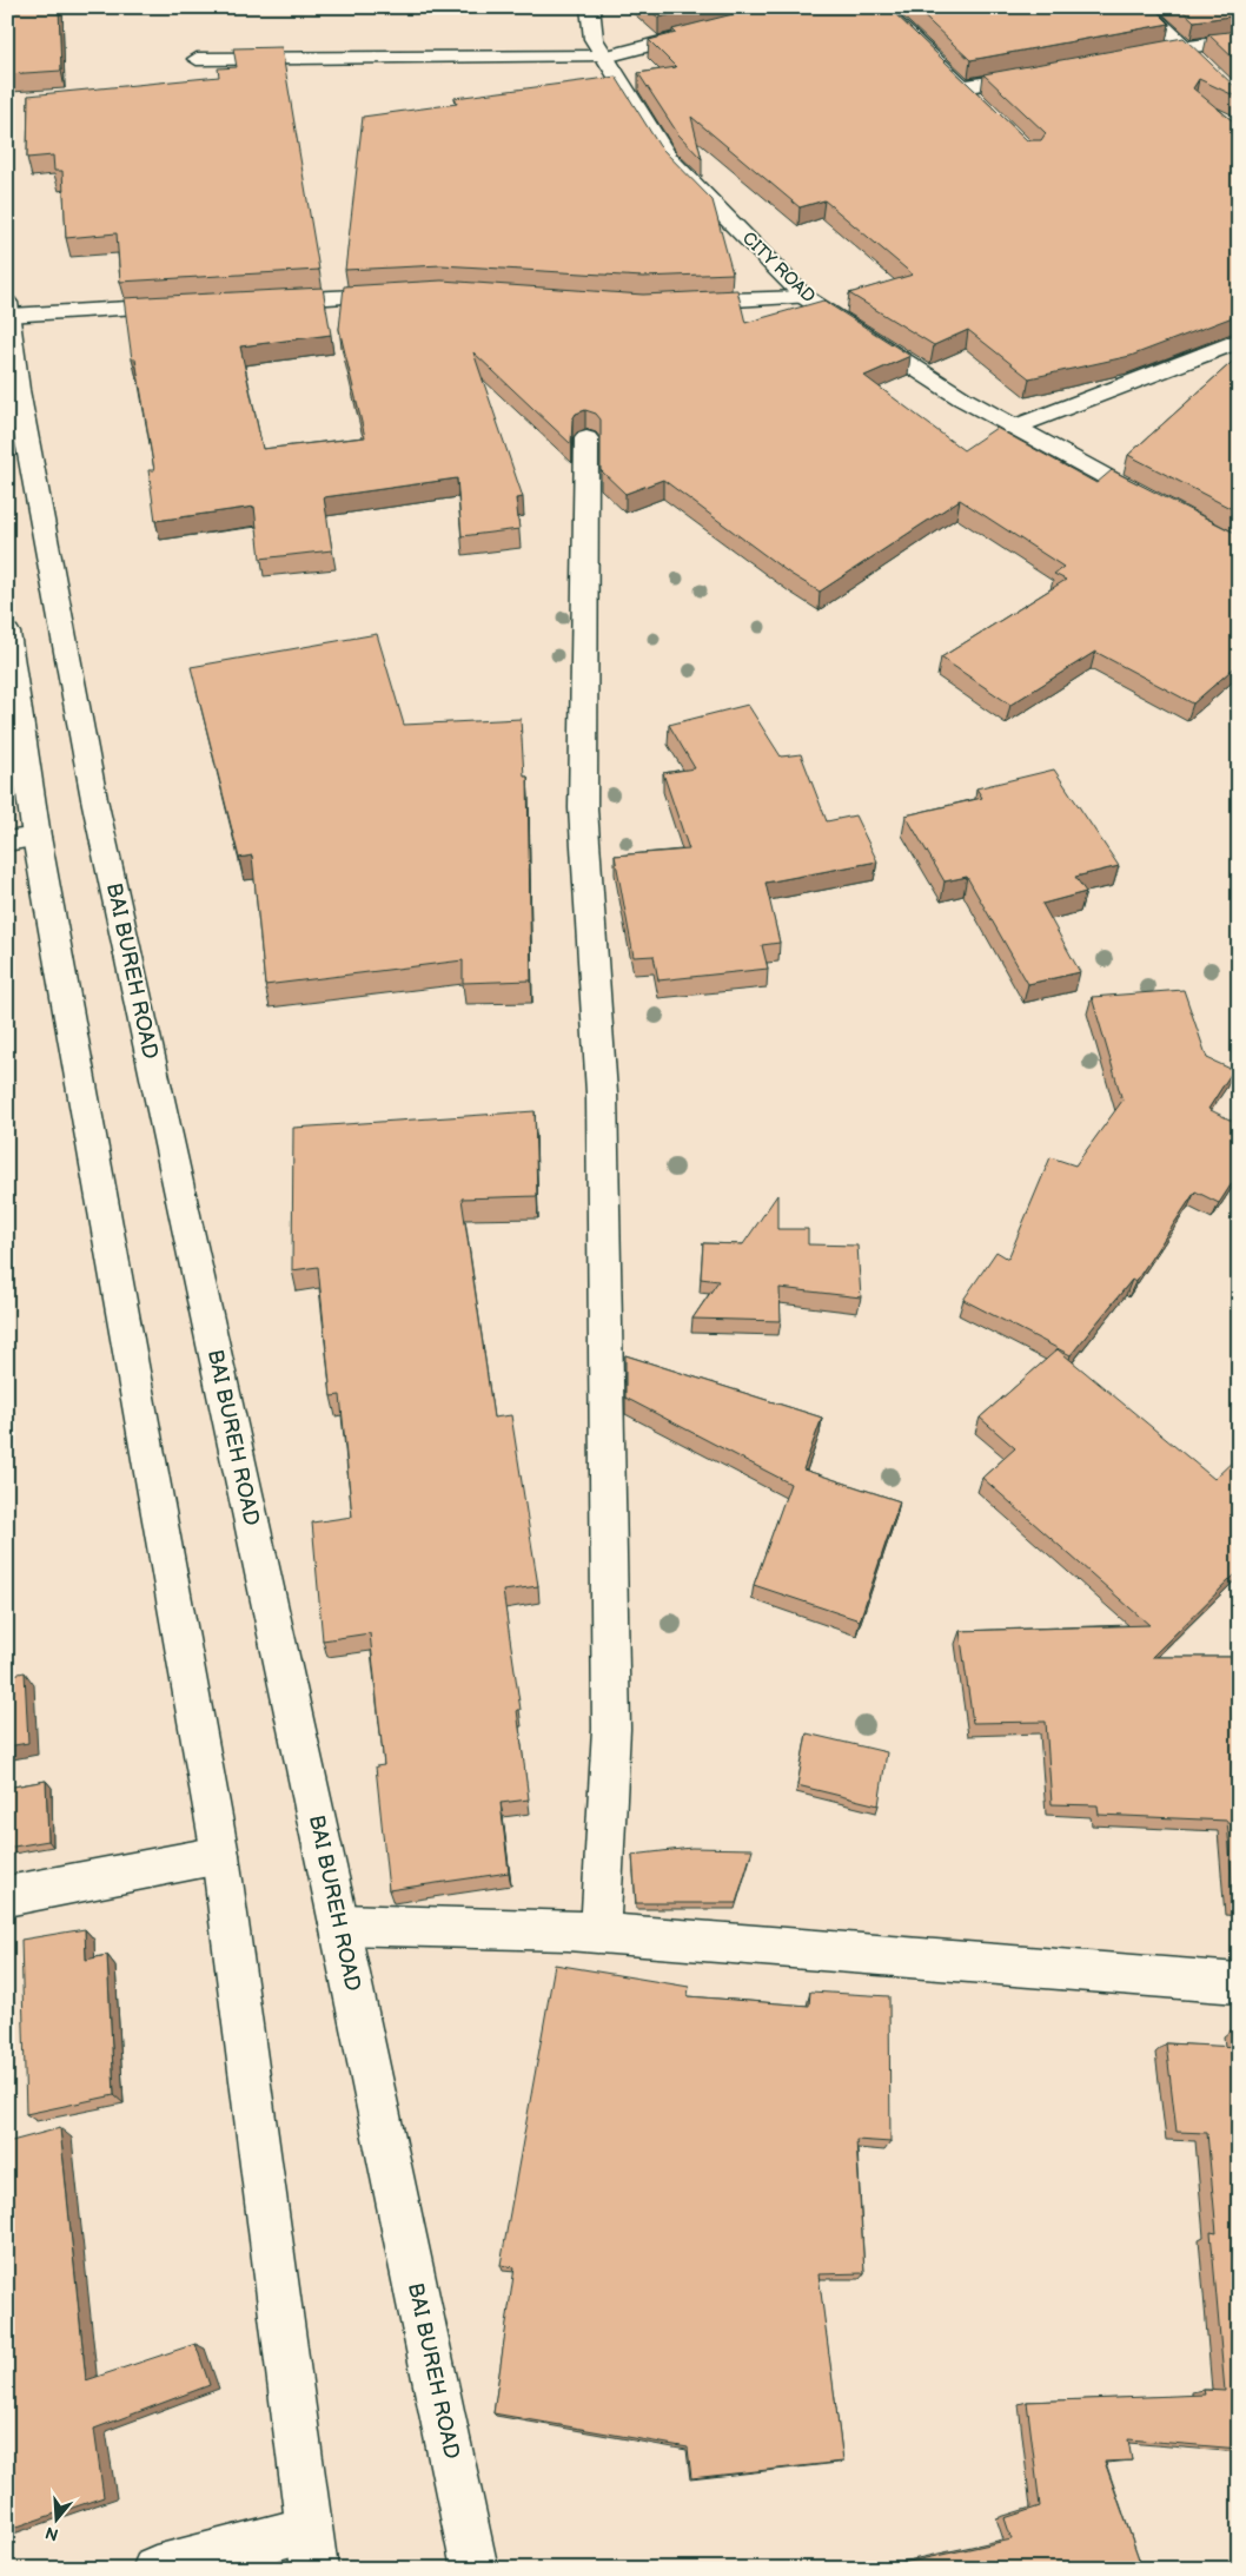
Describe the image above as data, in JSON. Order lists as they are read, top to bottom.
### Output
{
  "streets": {
    "main road": ["CITY ROAD", "BAI BUREH ROAD"]
  },
  "north": "bottom"
}
